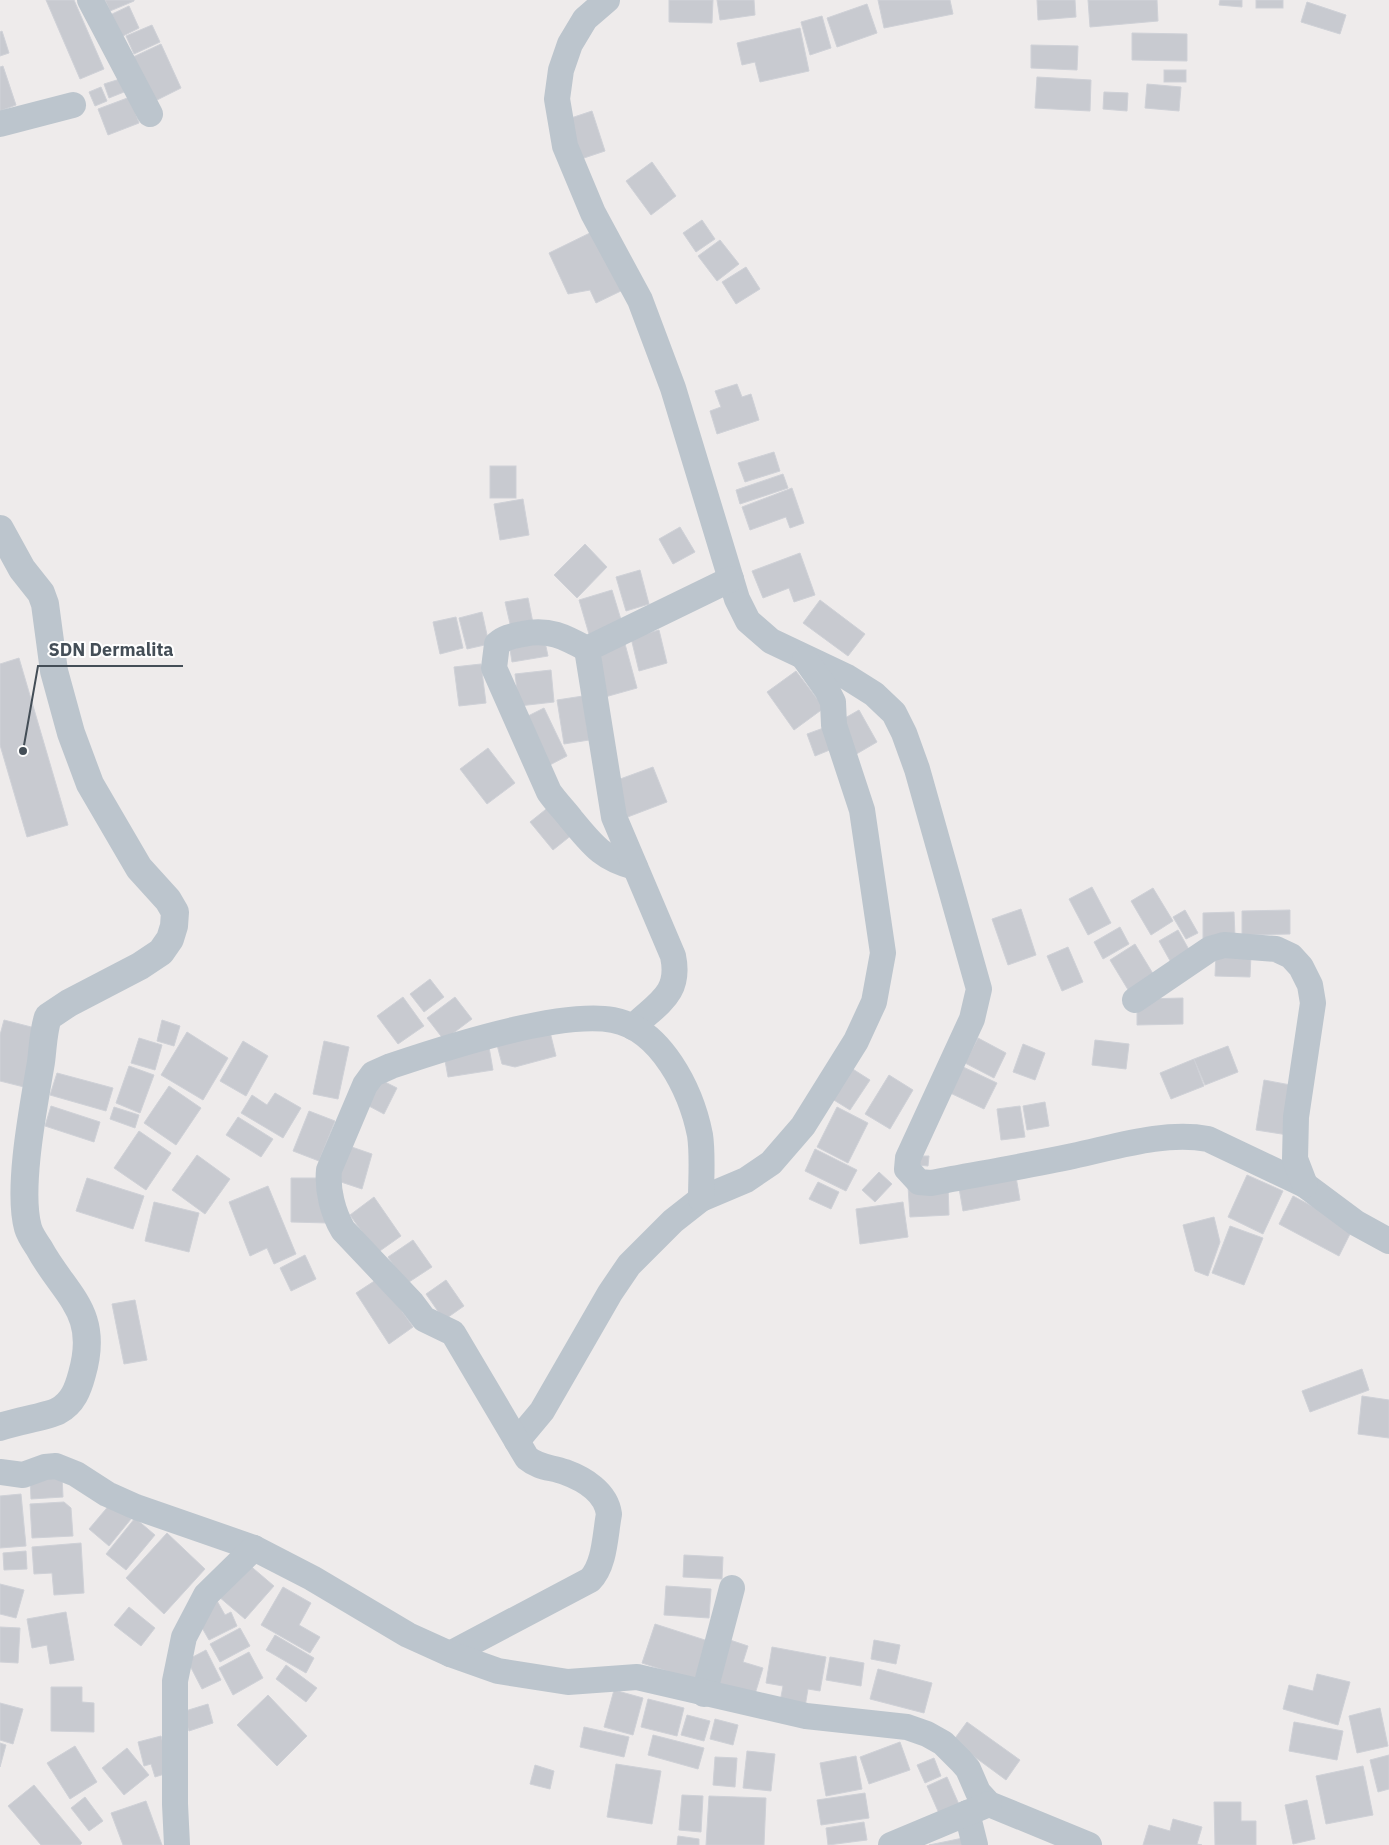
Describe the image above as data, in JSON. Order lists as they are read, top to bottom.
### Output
{
  "places": ["SDN Dermalita"]
}
